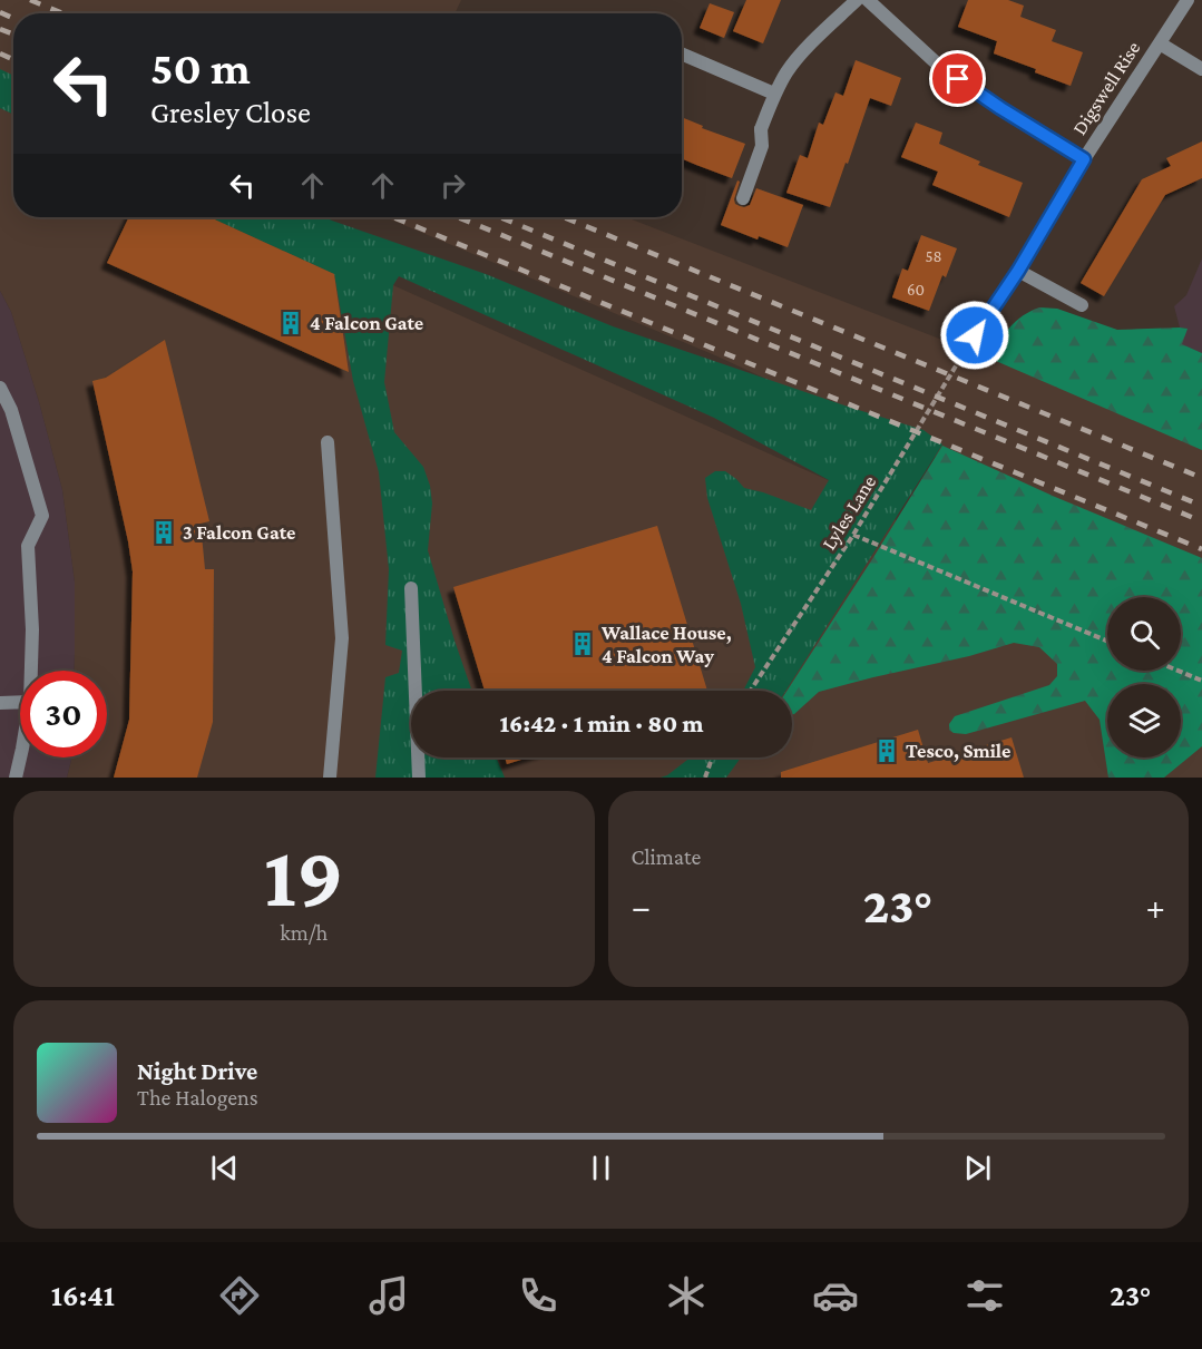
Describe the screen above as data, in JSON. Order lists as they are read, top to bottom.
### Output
{
  "streets": {
    "street": ["Digswell Rise"],
    "path": ["Lyles Lane"]
  },
  "crossings": [
    ["Digswell Rise", "Lyles Lane"]
  ],
  "places": {
    "building": [
      "4 Falcon Gate",
      "3 Falcon Gate",
      "Wallace House, 4 Falcon Way",
      "Tesco, Smile"
    ]
  },
  "house_numbers": ["58", "60"],
  "page": {
    "turn": ["50 m", "Gresley Close"],
    "limit": "30",
    "trip": "16:42 · 1 min · 80 m",
    "tile": [
      ["19", "km/h"],
      "Climate"
    ],
    "heat": ["−", "23°", "+"],
    "song": ["Night Drive", "The Halogens"],
    "tabs": ["16:41", "23°"]
  }
}
